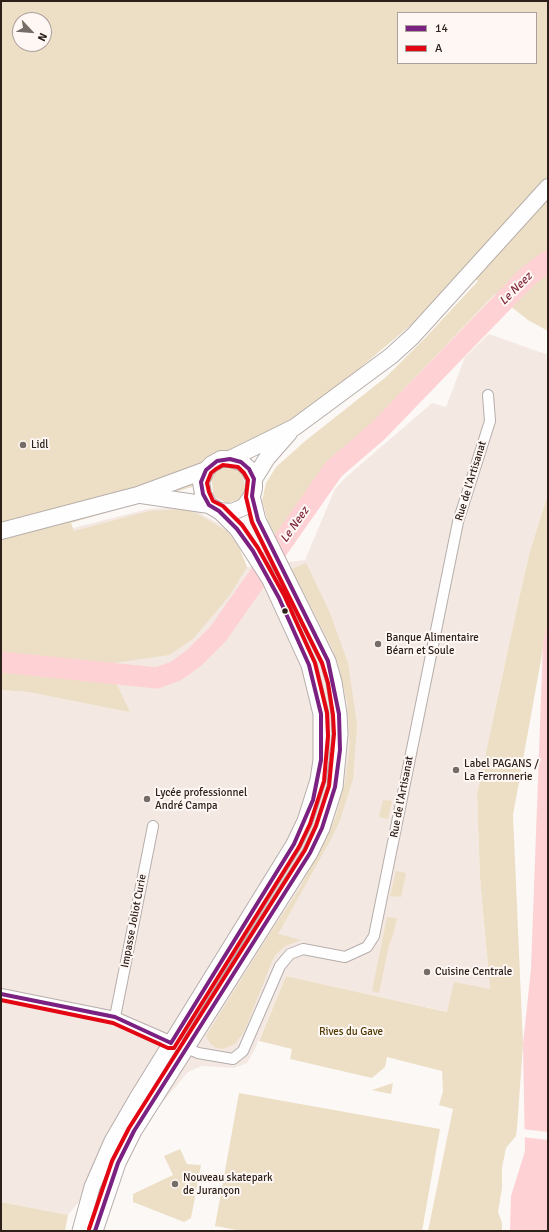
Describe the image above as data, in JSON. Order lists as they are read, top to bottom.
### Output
{
  "streets": {
    "street": ["Rue de l'Artisanat", "Impasse Joliot Curie"]
  },
  "crossings": [
    ["Rue de l'Artisanat", "Impasse Joliot Curie"]
  ],
  "water": ["Le Neez"],
  "parks": ["Rives du Gave"],
  "places": [
    "Lidl",
    "Banque Alimentaire Béarn et Soule",
    "Label PAGANS / La Ferronnerie",
    "Lycée professionnel André Campa",
    "Cuisine Centrale",
    "Nouveau skatepark de Jurançon"
  ],
  "lines": ["transit line 14", "transit line A"],
  "legend": ["14", "A"],
  "north": "bottom right"
}
